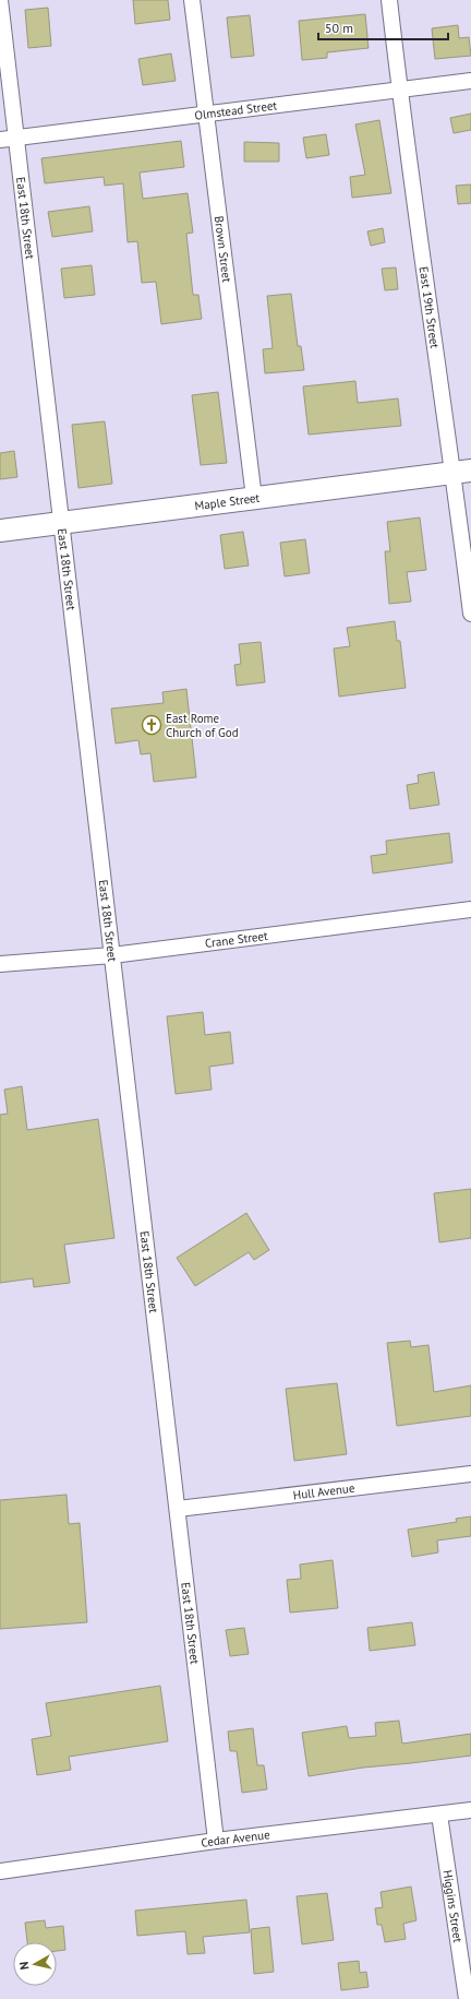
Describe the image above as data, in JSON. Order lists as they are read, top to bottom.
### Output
{
  "streets": {
    "main road": ["Maple Street"],
    "street": [
      "Olmstead Street",
      "East 18th Street",
      "Brown Street",
      "East 19th Street",
      "Crane Street",
      "Hull Avenue",
      "Cedar Avenue",
      "Higgins Street"
    ]
  },
  "crossings": [
    ["Olmstead Street", "East 18th Street"],
    ["Olmstead Street", "Brown Street"],
    ["Olmstead Street", "East 19th Street"],
    ["East 18th Street", "Maple Street"],
    ["East 18th Street", "Crane Street"],
    ["East 18th Street", "Hull Avenue"],
    ["East 18th Street", "Cedar Avenue"],
    ["Brown Street", "Maple Street"],
    ["East 19th Street", "Maple Street"],
    ["Cedar Avenue", "Higgins Street"]
  ],
  "places": {
    "church": ["East Rome Church of God"]
  },
  "scale_bar": "50 m",
  "north": "left"
}
